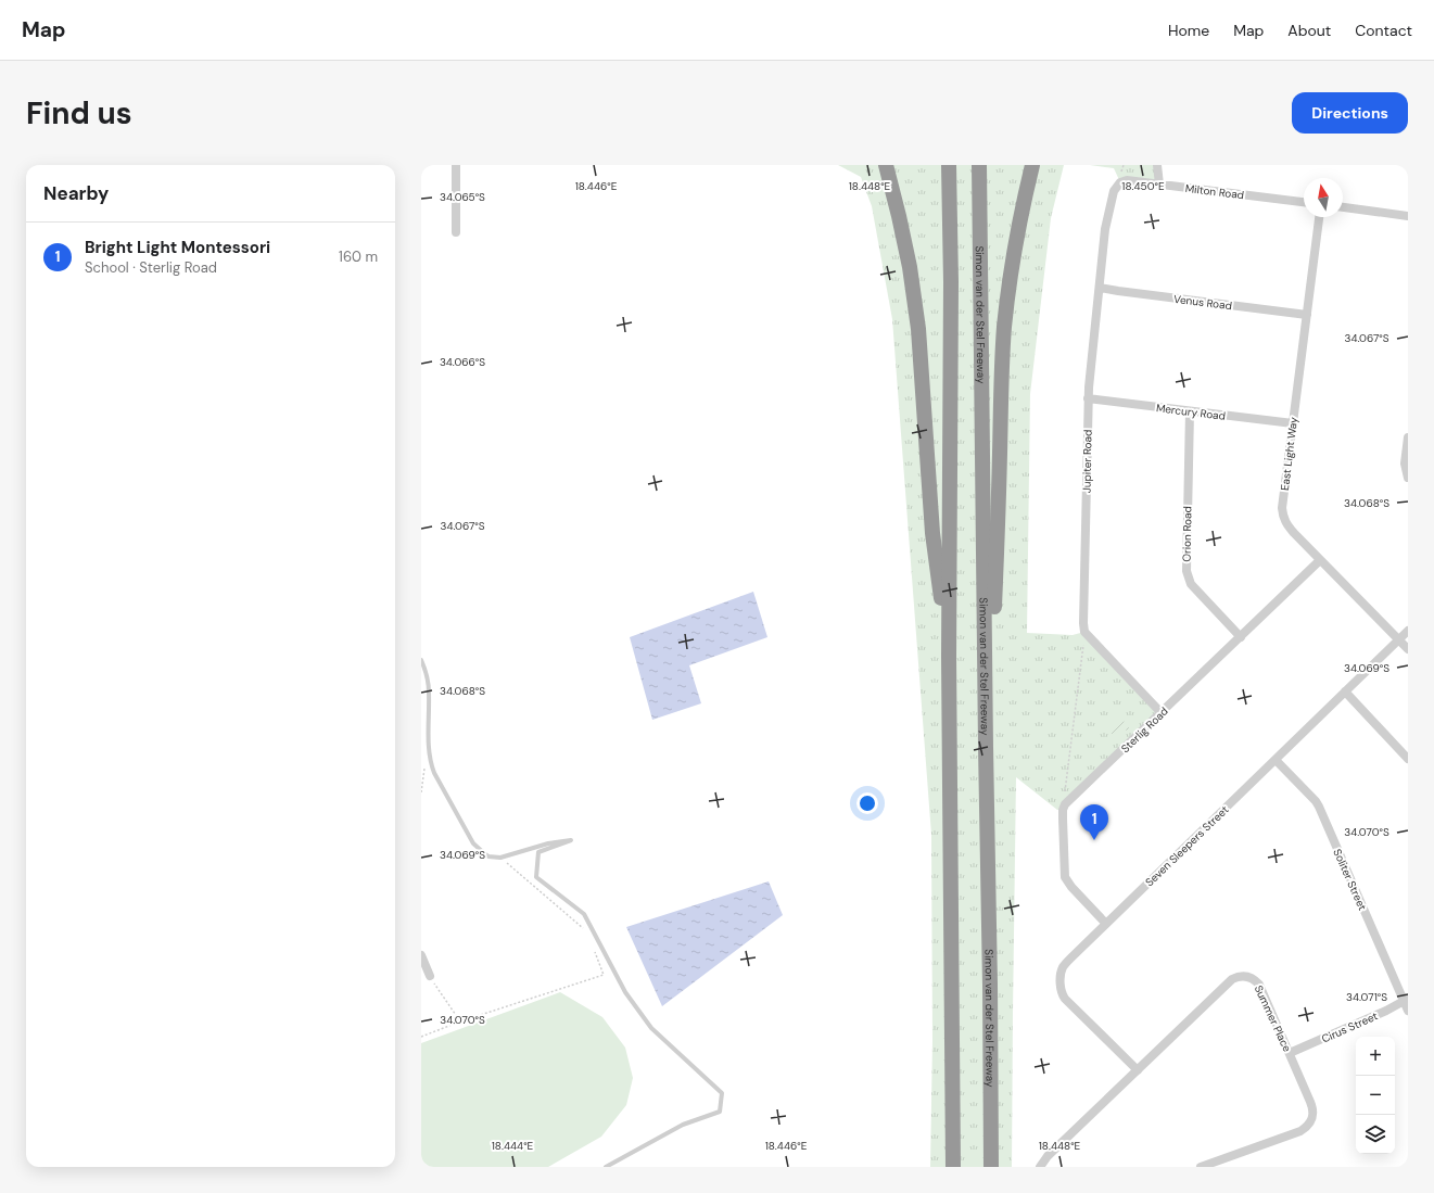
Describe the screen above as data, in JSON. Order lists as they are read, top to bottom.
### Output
{
  "streets": {
    "highway": ["Simon van der Stel Freeway"],
    "street": [
      "Milton Road",
      "Venus Road",
      "Mercury Road",
      "East Light Way",
      "Jupiter Road",
      "Orion Road",
      "Sterlig Road",
      "Seven Sleepers Street",
      "Soliter Street",
      "Summer Place",
      "Cirus Street"
    ]
  },
  "crossings": [
    ["Milton Road", "Jupiter Road"],
    ["Venus Road", "East Light Way"],
    ["Venus Road", "Jupiter Road"],
    ["Mercury Road", "East Light Way"],
    ["Mercury Road", "Jupiter Road"],
    ["Mercury Road", "Orion Road"],
    ["East Light Way", "Sterlig Road"],
    ["East Light Way", "Seven Sleepers Street"],
    ["Orion Road", "Sterlig Road"],
    ["Seven Sleepers Street", "Soliter Street"],
    ["Seven Sleepers Street", "Summer Place"],
    ["Soliter Street", "Cirus Street"],
    ["Summer Place", "Cirus Street"]
  ],
  "north": "top",
  "page": {
    "header": "Map",
    "nav": [
      "Home",
      "Map",
      "About",
      "Contact"
    ],
    "buttons": "Directions",
    "title": "Find us",
    "heading": "Nearby",
    "list": [
      {
        "mark": "1",
        "name": "Bright Light Montessori",
        "note": "School · Sterlig Road",
        "value": "160 m"
      }
    ],
    "pins": "1",
    "map_buttons": ["+", "−"]
  },
  "coordinates": [
    "18.446°E",
    "18.448°E",
    "18.450°E",
    "34.065°S",
    "34.067°S",
    "34.066°S",
    "34.068°S",
    "34.069°S",
    "34.070°S",
    "34.071°S",
    "18.444°E"
  ]
}
